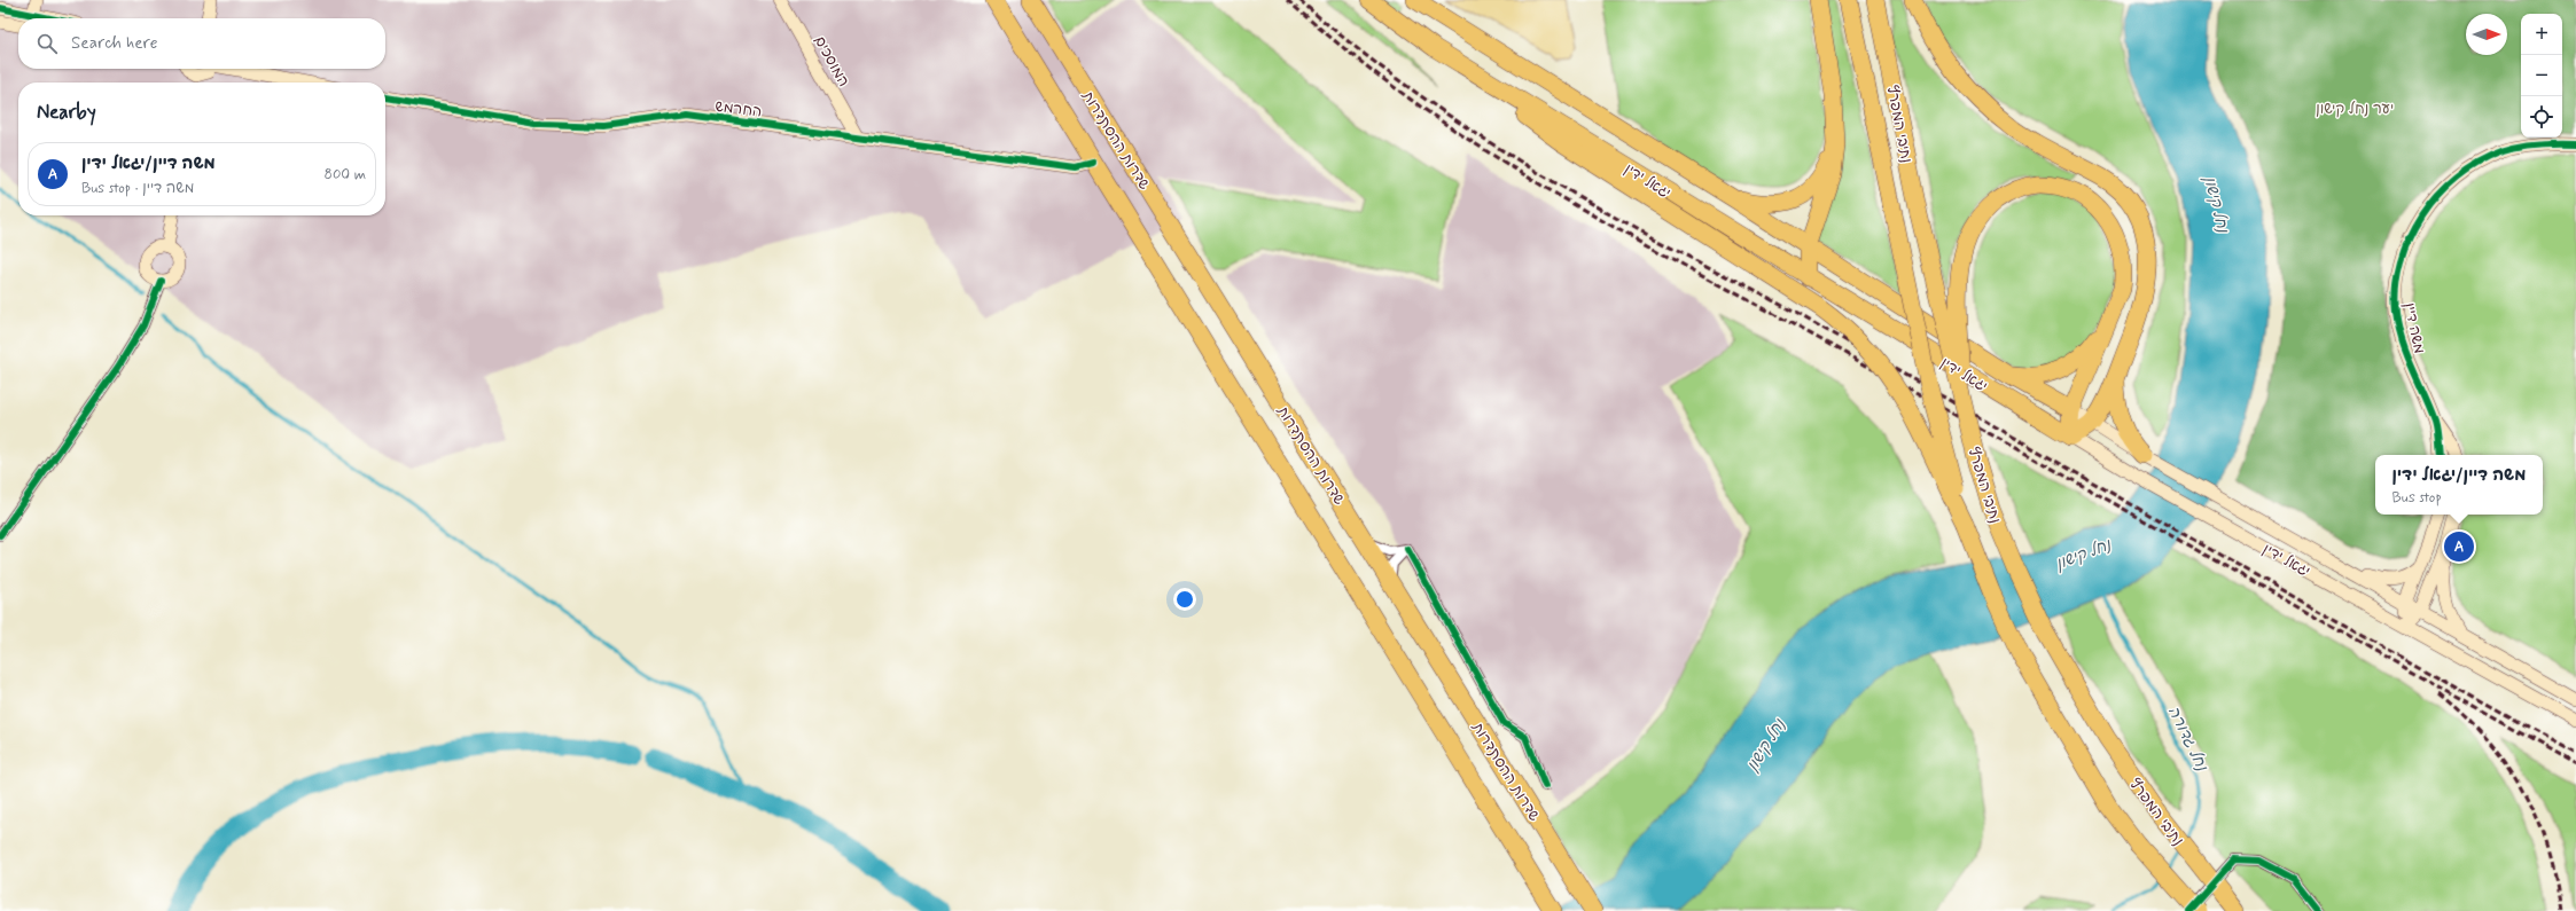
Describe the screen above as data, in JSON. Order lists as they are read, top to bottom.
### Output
{
  "streets": {
    "highway": ["נתיבי המפרץ", "שדרות ההסתדרות", "יגאל ידין"],
    "street": ["המוסכים", "החרמש", "משה דיין"]
  },
  "crossings": [
    ["המוסכים", "החרמש"]
  ],
  "water": ["נחל קישון", "נחל גדורה"],
  "parks": ["יער נחל קישון"],
  "north": "right",
  "page": {
    "map_buttons": ["+", "−"],
    "search": "Search here",
    "heading": "Nearby",
    "list": [
      {
        "mark": "A",
        "name": "משה דיין/יגאל ידין",
        "note": "Bus stop · משה דיין",
        "value": "800 m"
      }
    ],
    "popup": ["משה דיין/יגאל ידין", "Bus stop"],
    "pins": "A"
  }
}
